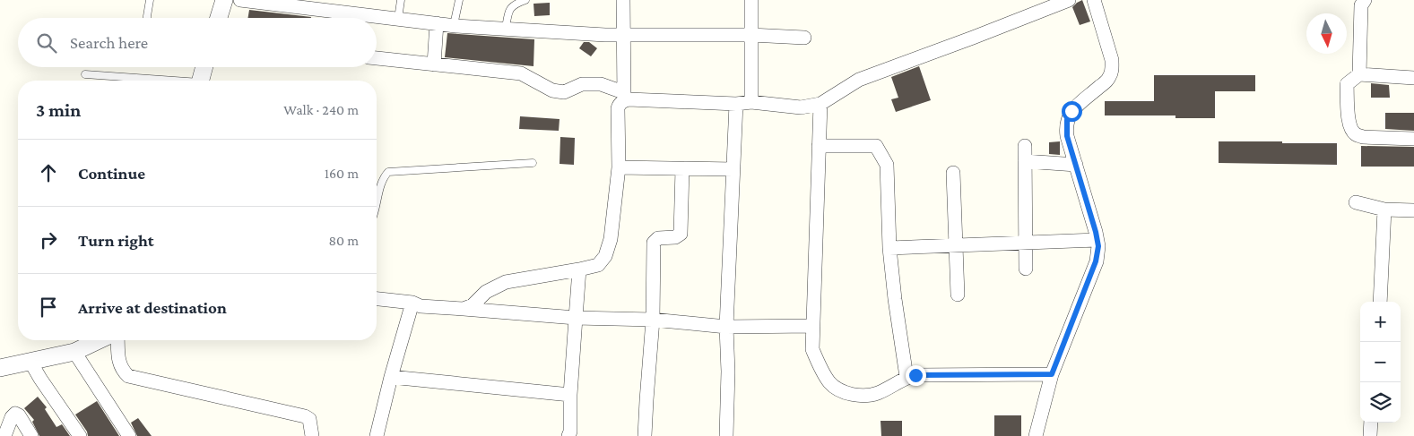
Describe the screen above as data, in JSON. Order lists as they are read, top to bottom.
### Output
{
  "north": "bottom",
  "page": {
    "search": "Search here",
    "heading": ["3 min", "Walk · 240 m"],
    "list": [
      ["Continue", "160 m"],
      ["Turn right", "80 m"],
      "Arrive at destination"
    ],
    "map_buttons": ["+", "−"]
  }
}
